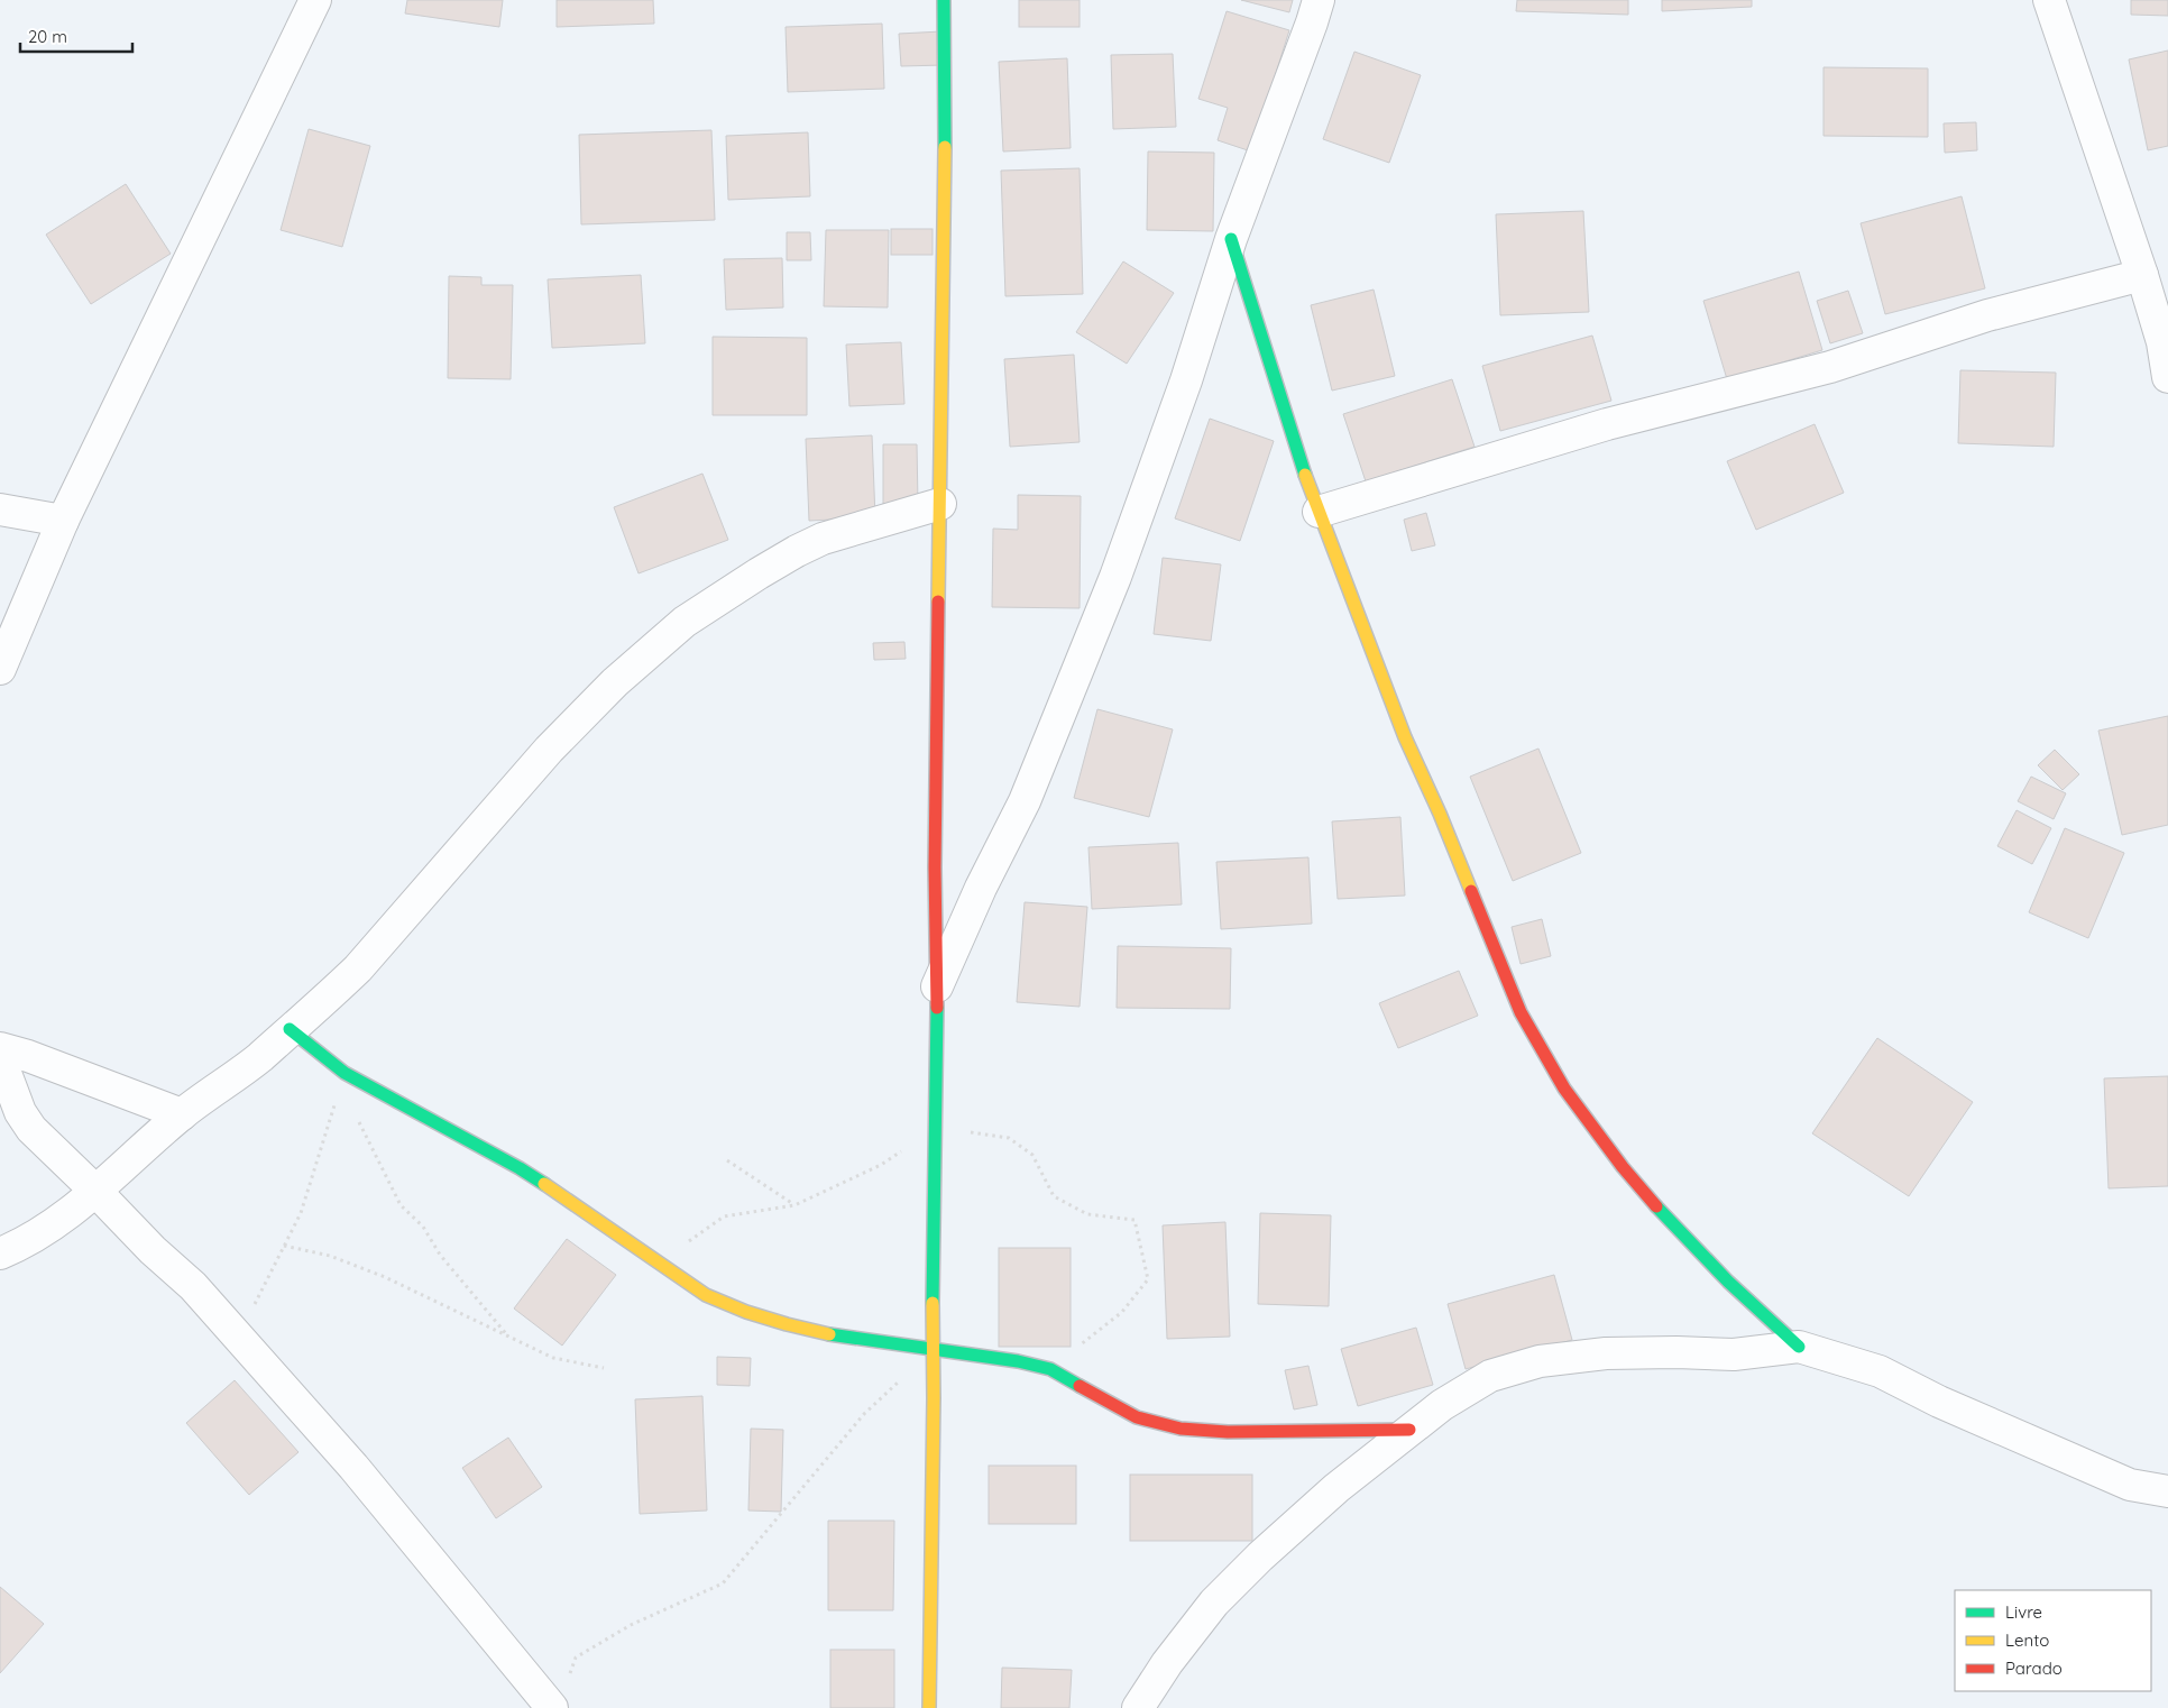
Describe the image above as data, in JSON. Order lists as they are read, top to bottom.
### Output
{
  "legend": ["Livre", "Lento", "Parado"],
  "scale_bar": "20 m"
}
